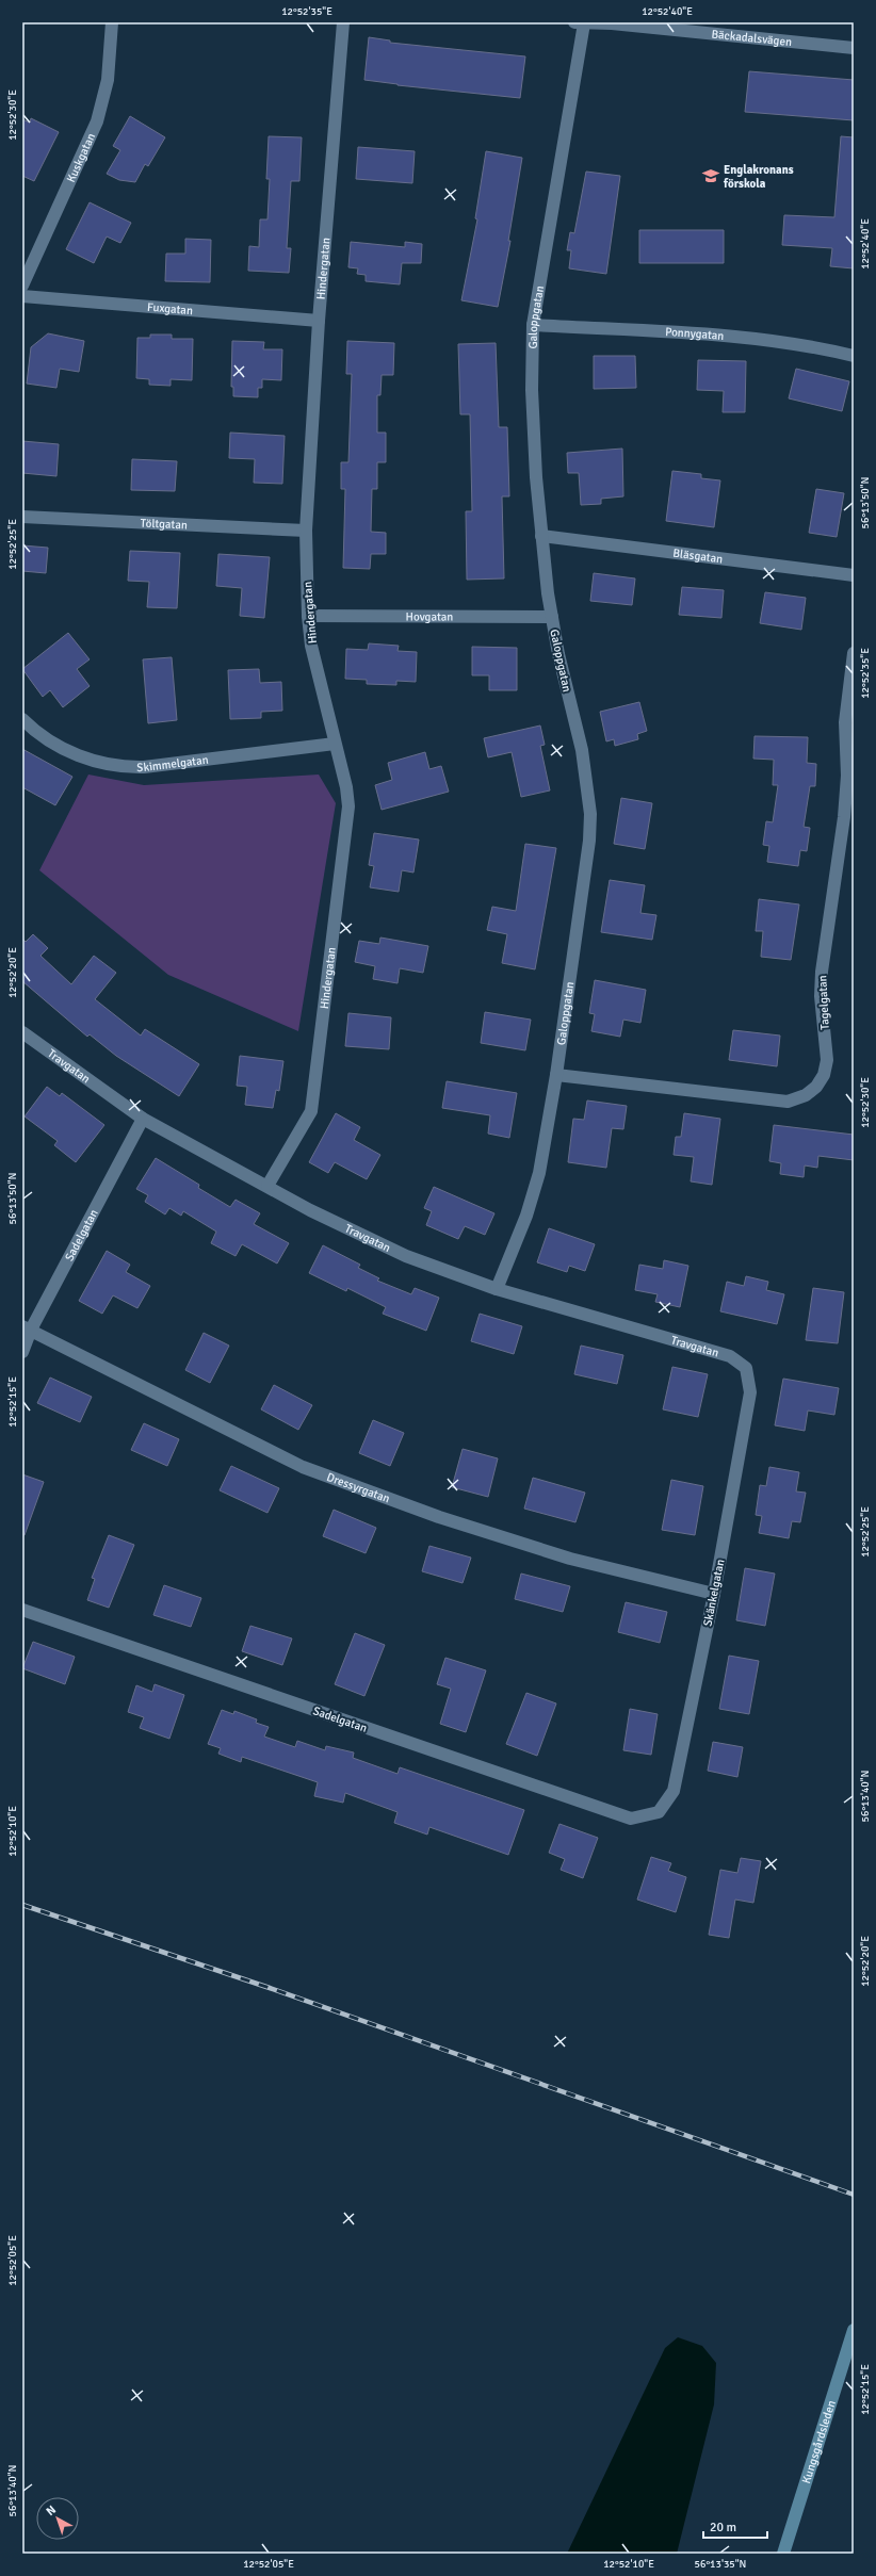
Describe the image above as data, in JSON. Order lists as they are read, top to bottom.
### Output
{
  "streets": {
    "main road": ["Kungsgårdsleden"],
    "street": [
      "Bäckadalsvägen",
      "Kuskgatan",
      "Hindergatan",
      "Fuxgatan",
      "Galoppgatan",
      "Ponnygatan",
      "Töltgatan",
      "Bläsgatan",
      "Hovgatan",
      "Skimmelgatan",
      "Tagelgatan",
      "Travgatan",
      "Sadelgatan",
      "Dressyrgatan",
      "Skänkelgatan"
    ]
  },
  "crossings": [
    ["Bäckadalsvägen", "Galoppgatan"],
    ["Hindergatan", "Fuxgatan"],
    ["Hindergatan", "Töltgatan"],
    ["Hindergatan", "Hovgatan"],
    ["Hindergatan", "Skimmelgatan"],
    ["Hindergatan", "Travgatan"],
    ["Galoppgatan", "Ponnygatan"],
    ["Galoppgatan", "Bläsgatan"],
    ["Galoppgatan", "Hovgatan"],
    ["Galoppgatan", "Tagelgatan"],
    ["Galoppgatan", "Travgatan"],
    ["Travgatan", "Sadelgatan"],
    ["Travgatan", "Skänkelgatan"],
    ["Sadelgatan", "Dressyrgatan"],
    ["Sadelgatan", "Skänkelgatan"],
    ["Dressyrgatan", "Skänkelgatan"]
  ],
  "places": {
    "school or university": ["Englakronans förskola"]
  },
  "scale_bar": "20 m",
  "north": "top left",
  "coordinates": [
    "12°52'35\"E",
    "12°52'40\"E",
    "12°52'30\"E",
    "56°13'50\"N",
    "12°52'25\"E",
    "12°52'20\"E",
    "12°52'15\"E",
    "56°13'40\"N",
    "12°52'10\"E",
    "12°52'05\"E",
    "56°13'35\"N"
  ]
}
